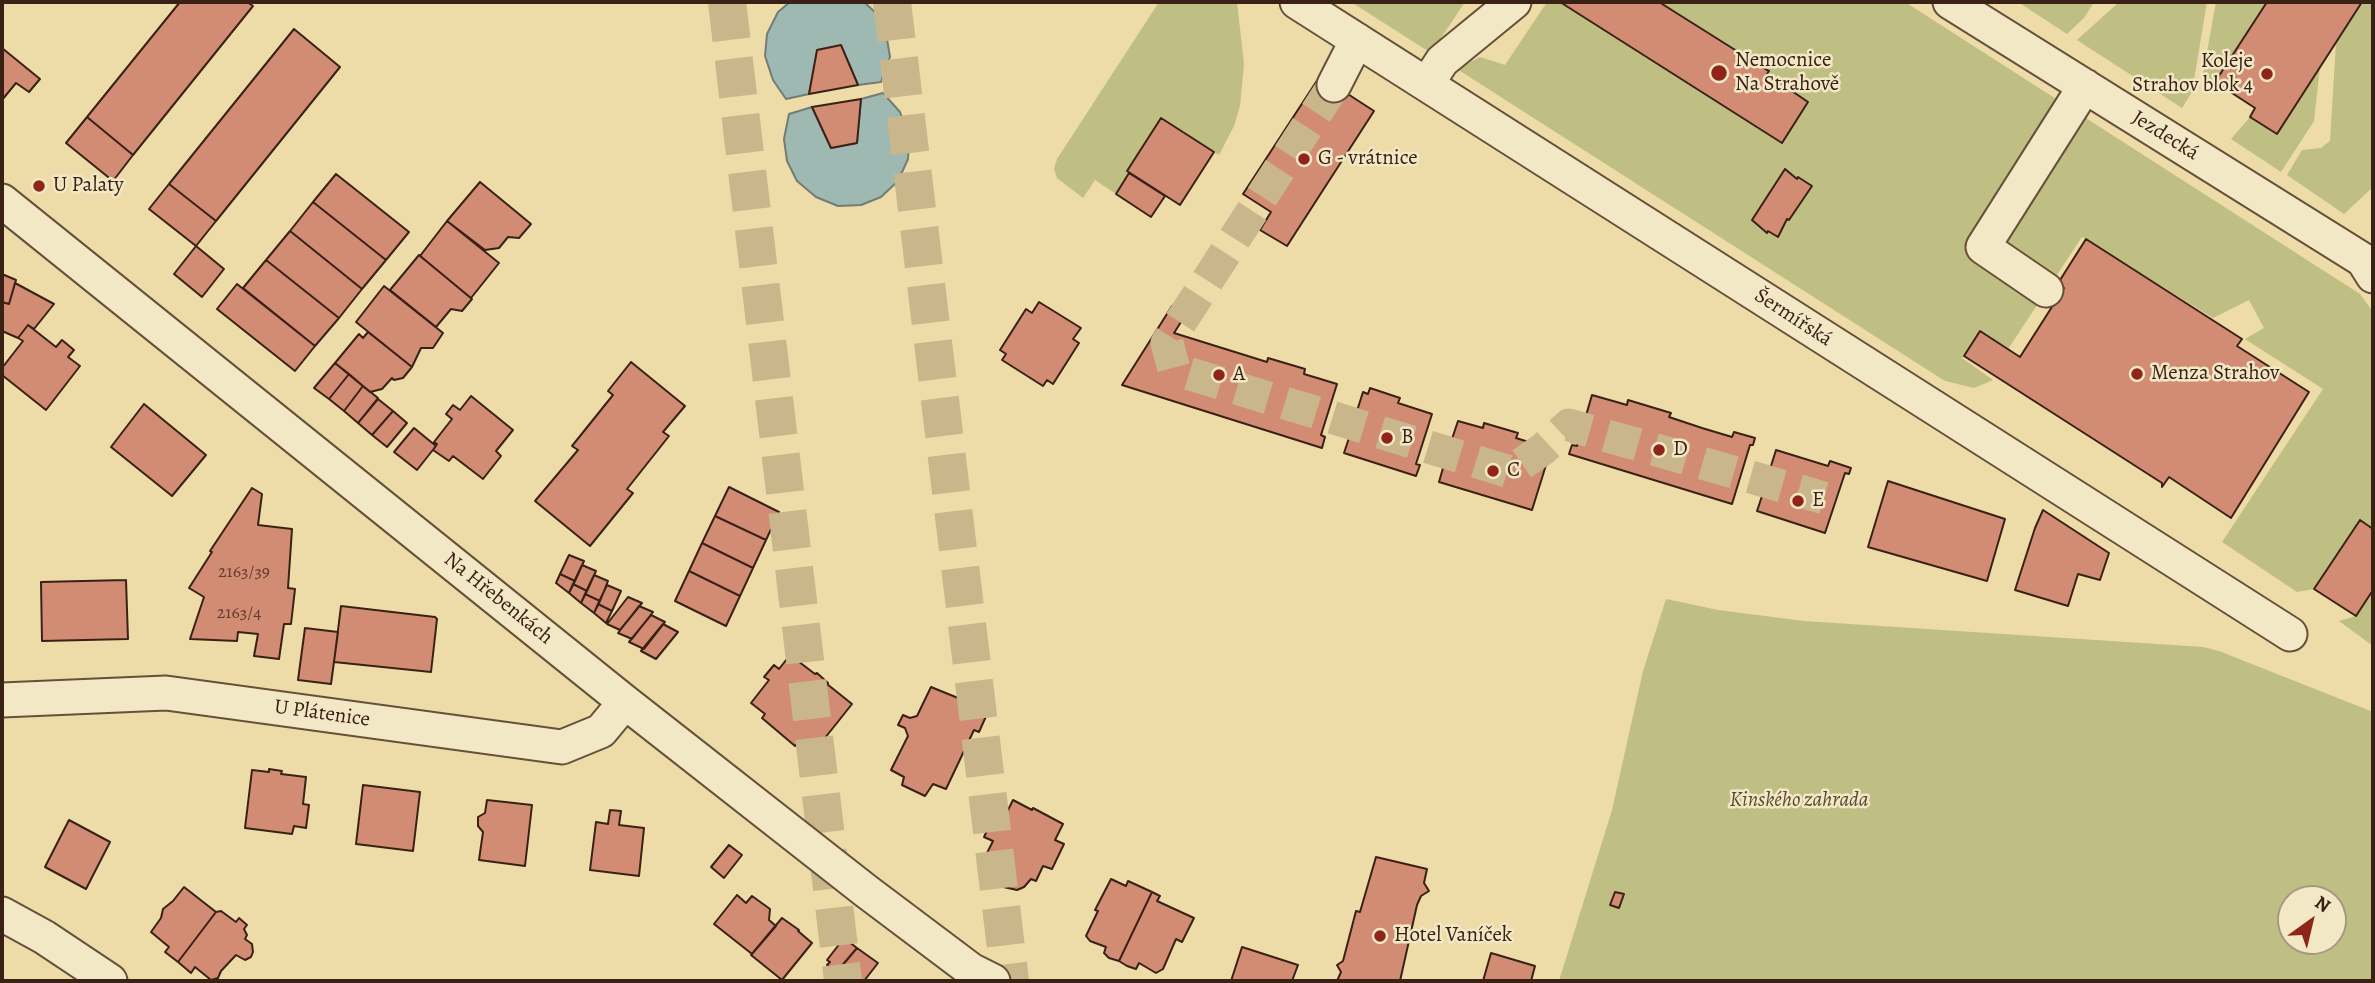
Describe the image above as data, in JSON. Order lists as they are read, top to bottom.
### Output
{
  "streets": {
    "street": [
      "Jezdecká",
      "Šermířská",
      "Na Hřebenkách",
      "U Plátenice"
    ]
  },
  "crossings": [
    ["Na Hřebenkách", "U Plátenice"]
  ],
  "parks": ["Kinského zahrada"],
  "places": [
    "Nemocnice Na Strahově",
    "Koleje Strahov blok 4",
    "G - vrátnice",
    "U Palaty",
    "Menza Strahov",
    "A",
    "B",
    "D",
    "C",
    "E",
    "Hotel Vaníček"
  ],
  "house_numbers": ["2163/39", "2163/4"],
  "north": "top right"
}
